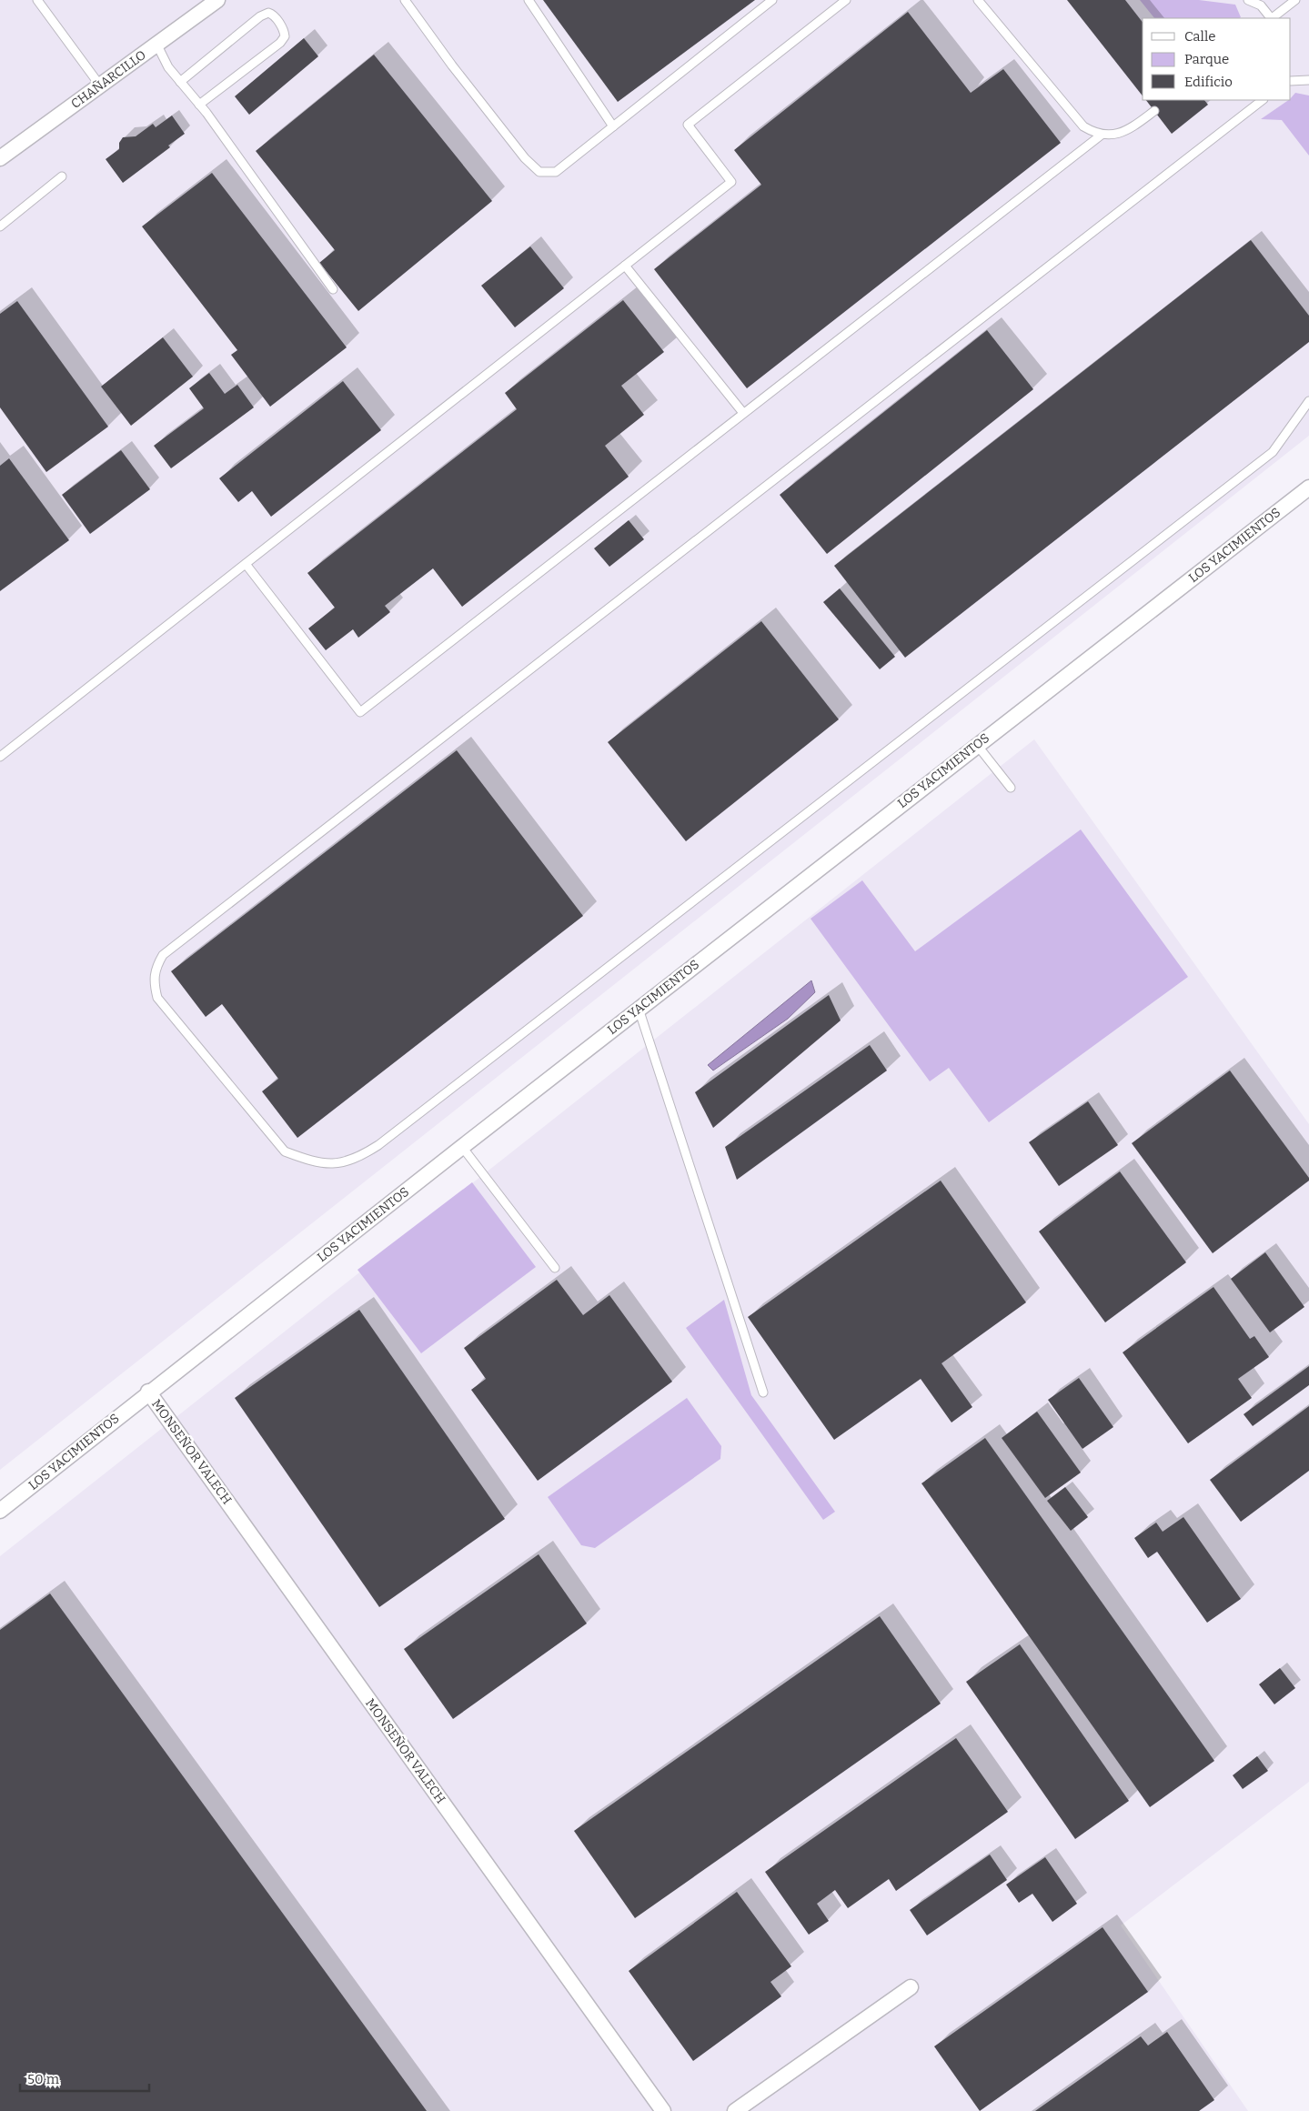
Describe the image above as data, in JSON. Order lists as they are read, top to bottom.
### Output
{
  "streets": {
    "street": ["CHAÑARCILLO", "LOS YACIMIENTOS", "MONSEÑOR VALECH"]
  },
  "crossings": [
    ["LOS YACIMIENTOS", "MONSEÑOR VALECH"]
  ],
  "legend": ["Calle", "Parque", "Edificio"],
  "scale_bar": "50 m"
}
